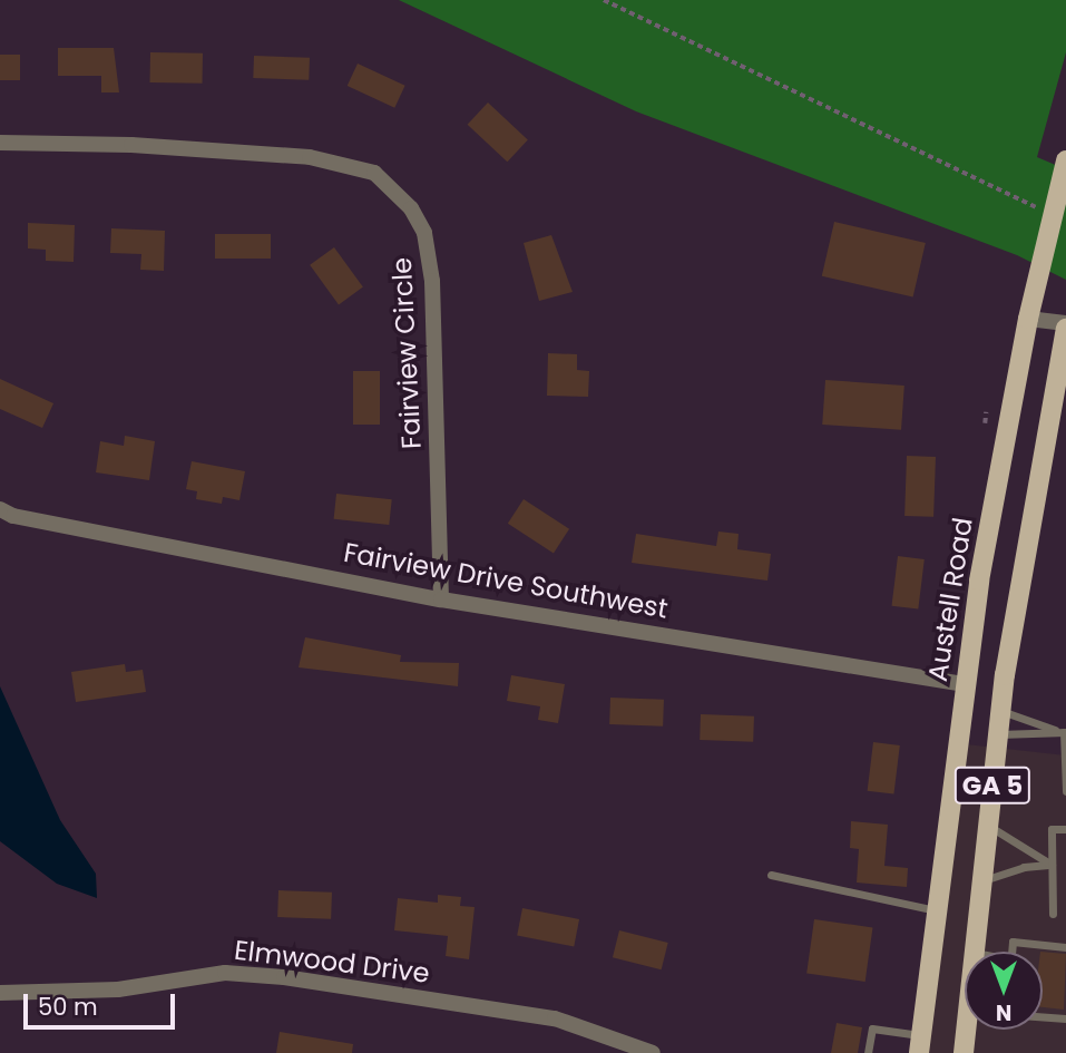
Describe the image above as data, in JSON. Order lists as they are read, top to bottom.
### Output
{
  "streets": {
    "main road": ["Austell Road", "GA 5"],
    "street": ["Fairview Circle", "Fairview Drive Southwest", "Elmwood Drive"]
  },
  "crossings": [
    ["Fairview Circle", "Fairview Drive Southwest"],
    ["Fairview Drive Southwest", "Austell Road"]
  ],
  "scale_bar": "50 m",
  "north": "bottom"
}
